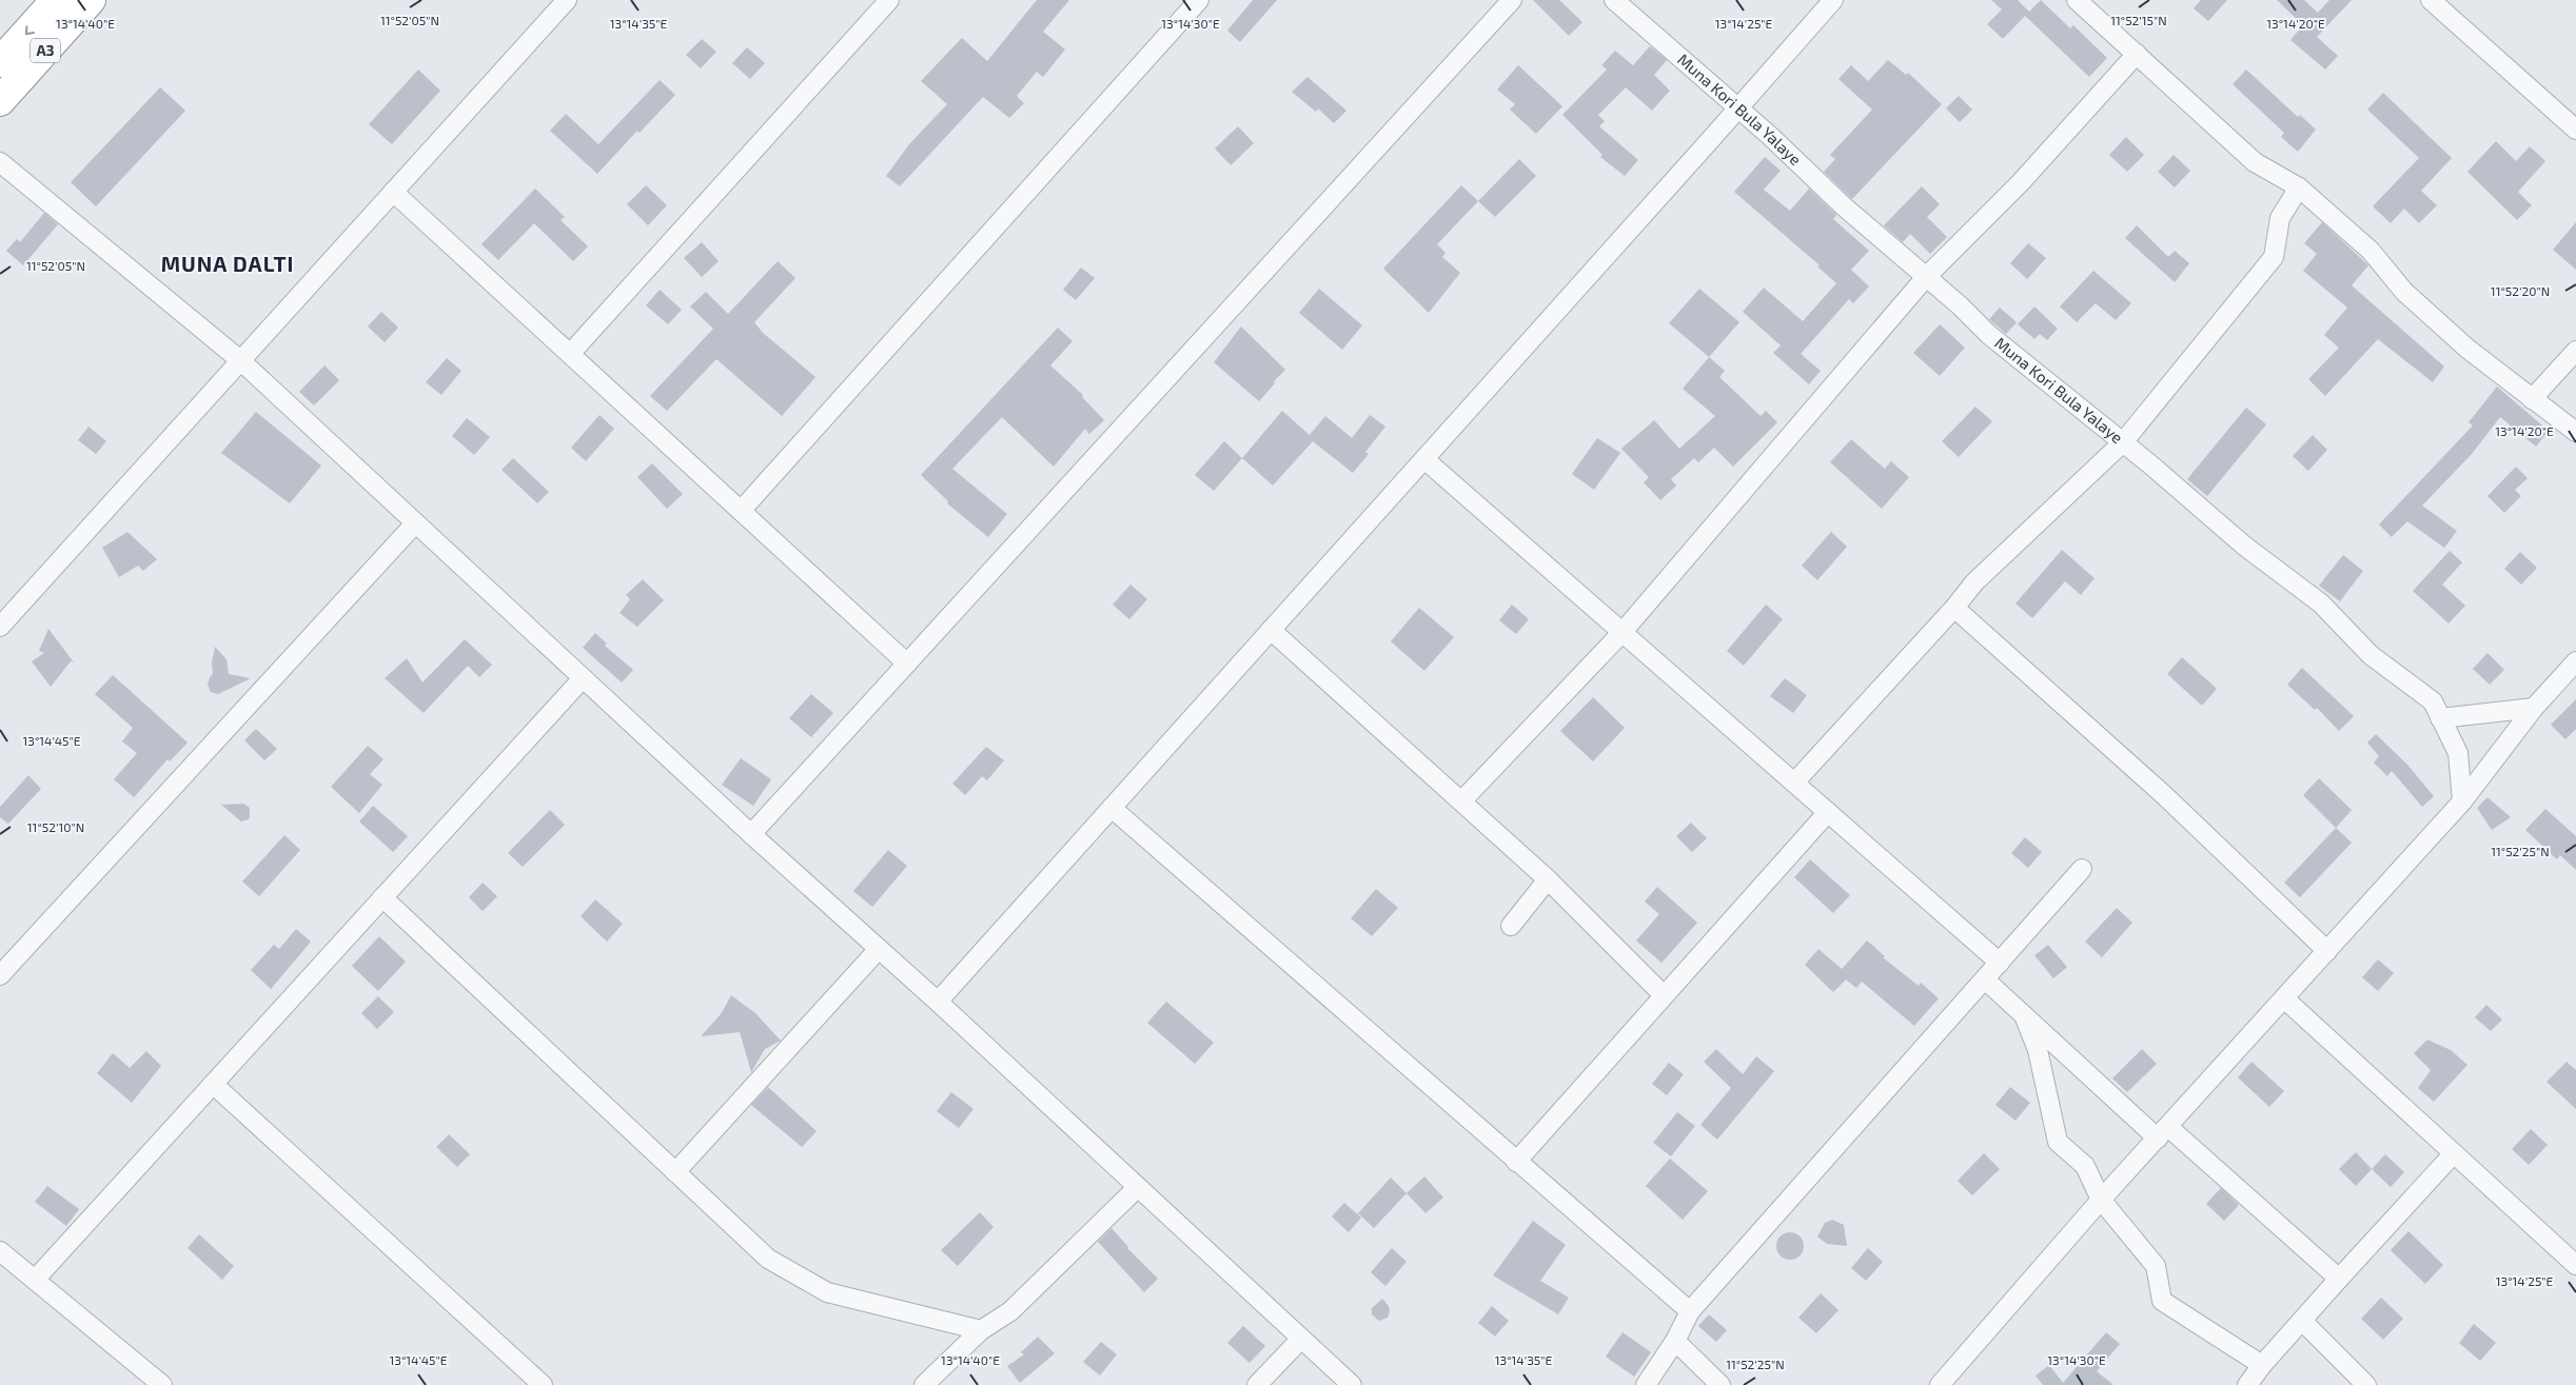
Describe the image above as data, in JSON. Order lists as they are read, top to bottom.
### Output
{
  "streets": {
    "highway": ["A3"],
    "street": ["Muna Kori Bula Yalaye"]
  },
  "districts": ["MUNA DALTI"],
  "coordinates": [
    "11°52'05\"N",
    "11°52'15\"N",
    "13°14'40\"E",
    "13°14'35\"E",
    "13°14'30\"E",
    "13°14'25\"E",
    "13°14'20\"E",
    "11°52'20\"N",
    "13°14'45\"E",
    "11°52'10\"N",
    "11°52'25\"N"
  ]
}
